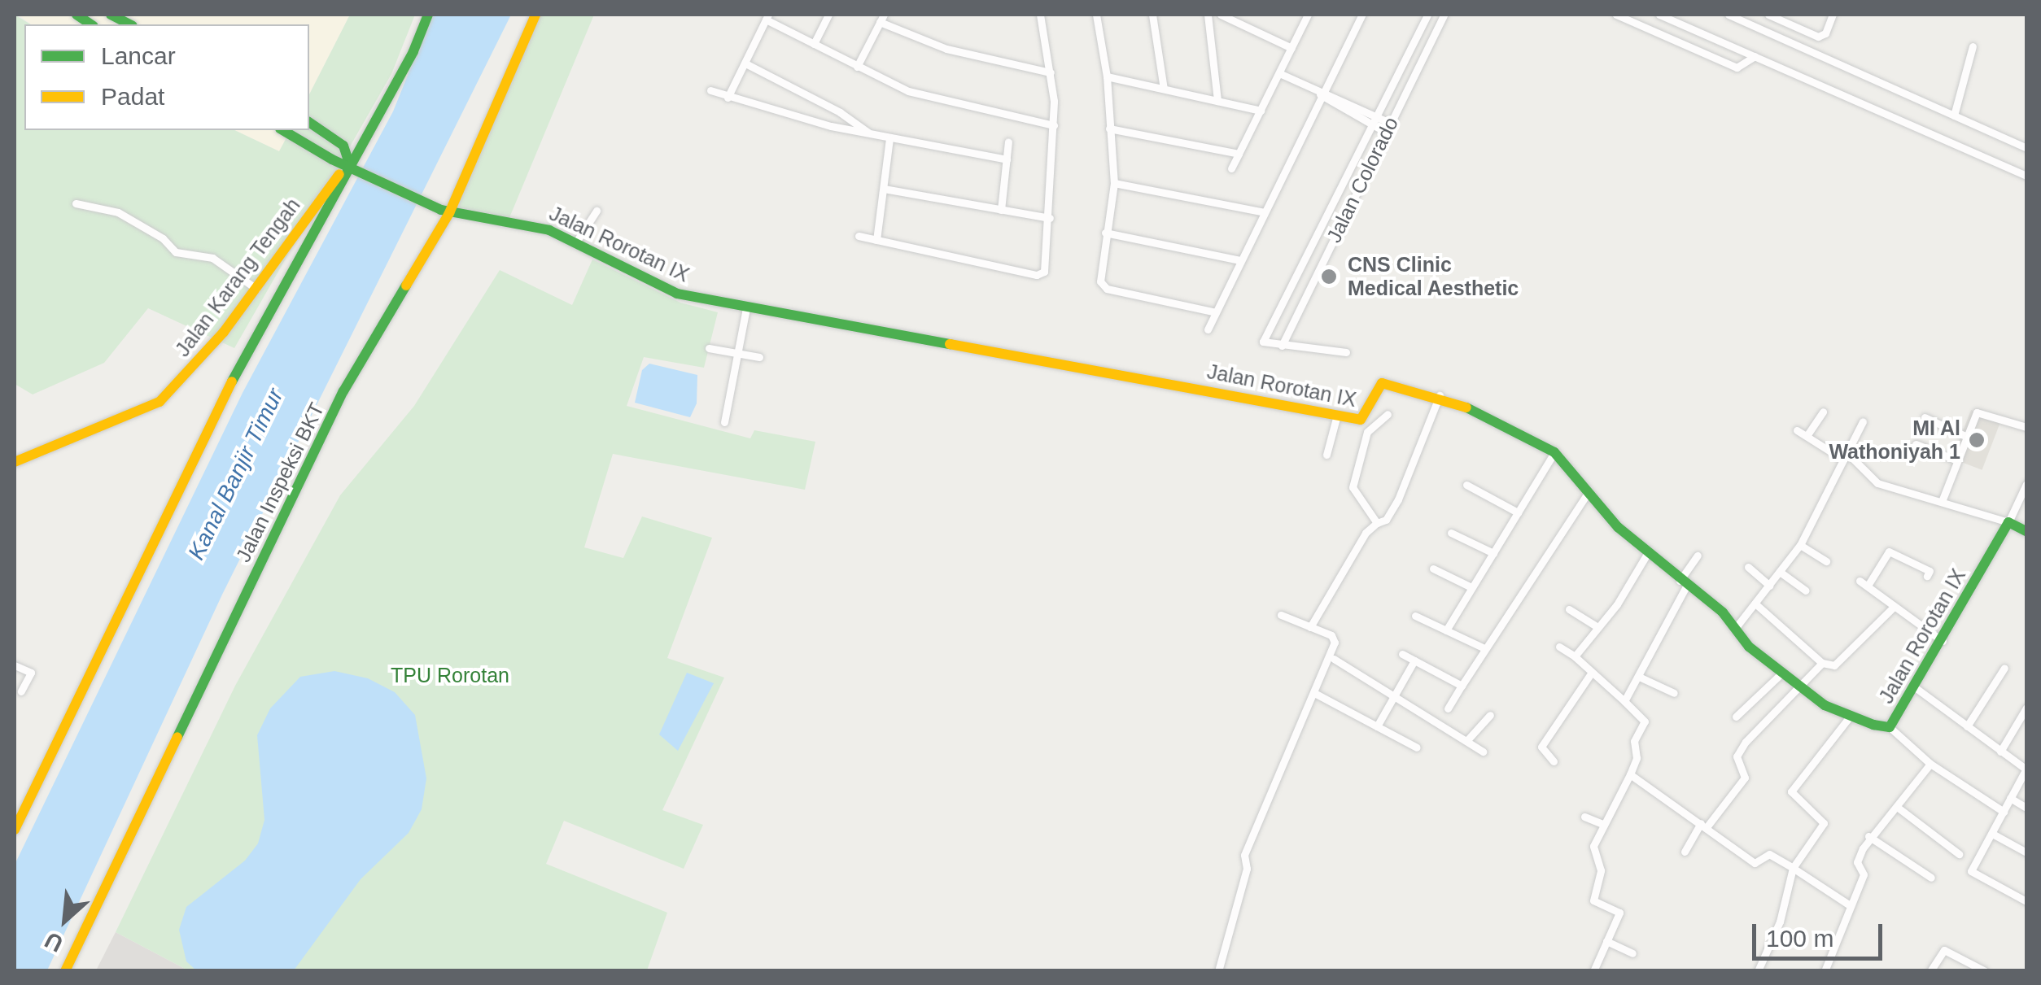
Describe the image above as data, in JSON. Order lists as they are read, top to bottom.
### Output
{
  "streets": {
    "street": [
      "Jalan Colorado",
      "Jalan Rorotan IX",
      "Jalan Karang Tengah",
      "Jalan Inspeksi BKT"
    ]
  },
  "crossings": [
    ["Jalan Rorotan IX", "Jalan Karang Tengah"],
    ["Jalan Rorotan IX", "Jalan Inspeksi BKT"]
  ],
  "water": ["Kanal Banjir Timur"],
  "parks": ["TPU Rorotan"],
  "places": ["CNS Clinic Medical Aesthetic", "MI Al Wathoniyah 1"],
  "legend": ["Lancar", "Padat"],
  "scale_bar": "100 m",
  "north": "bottom left"
}
